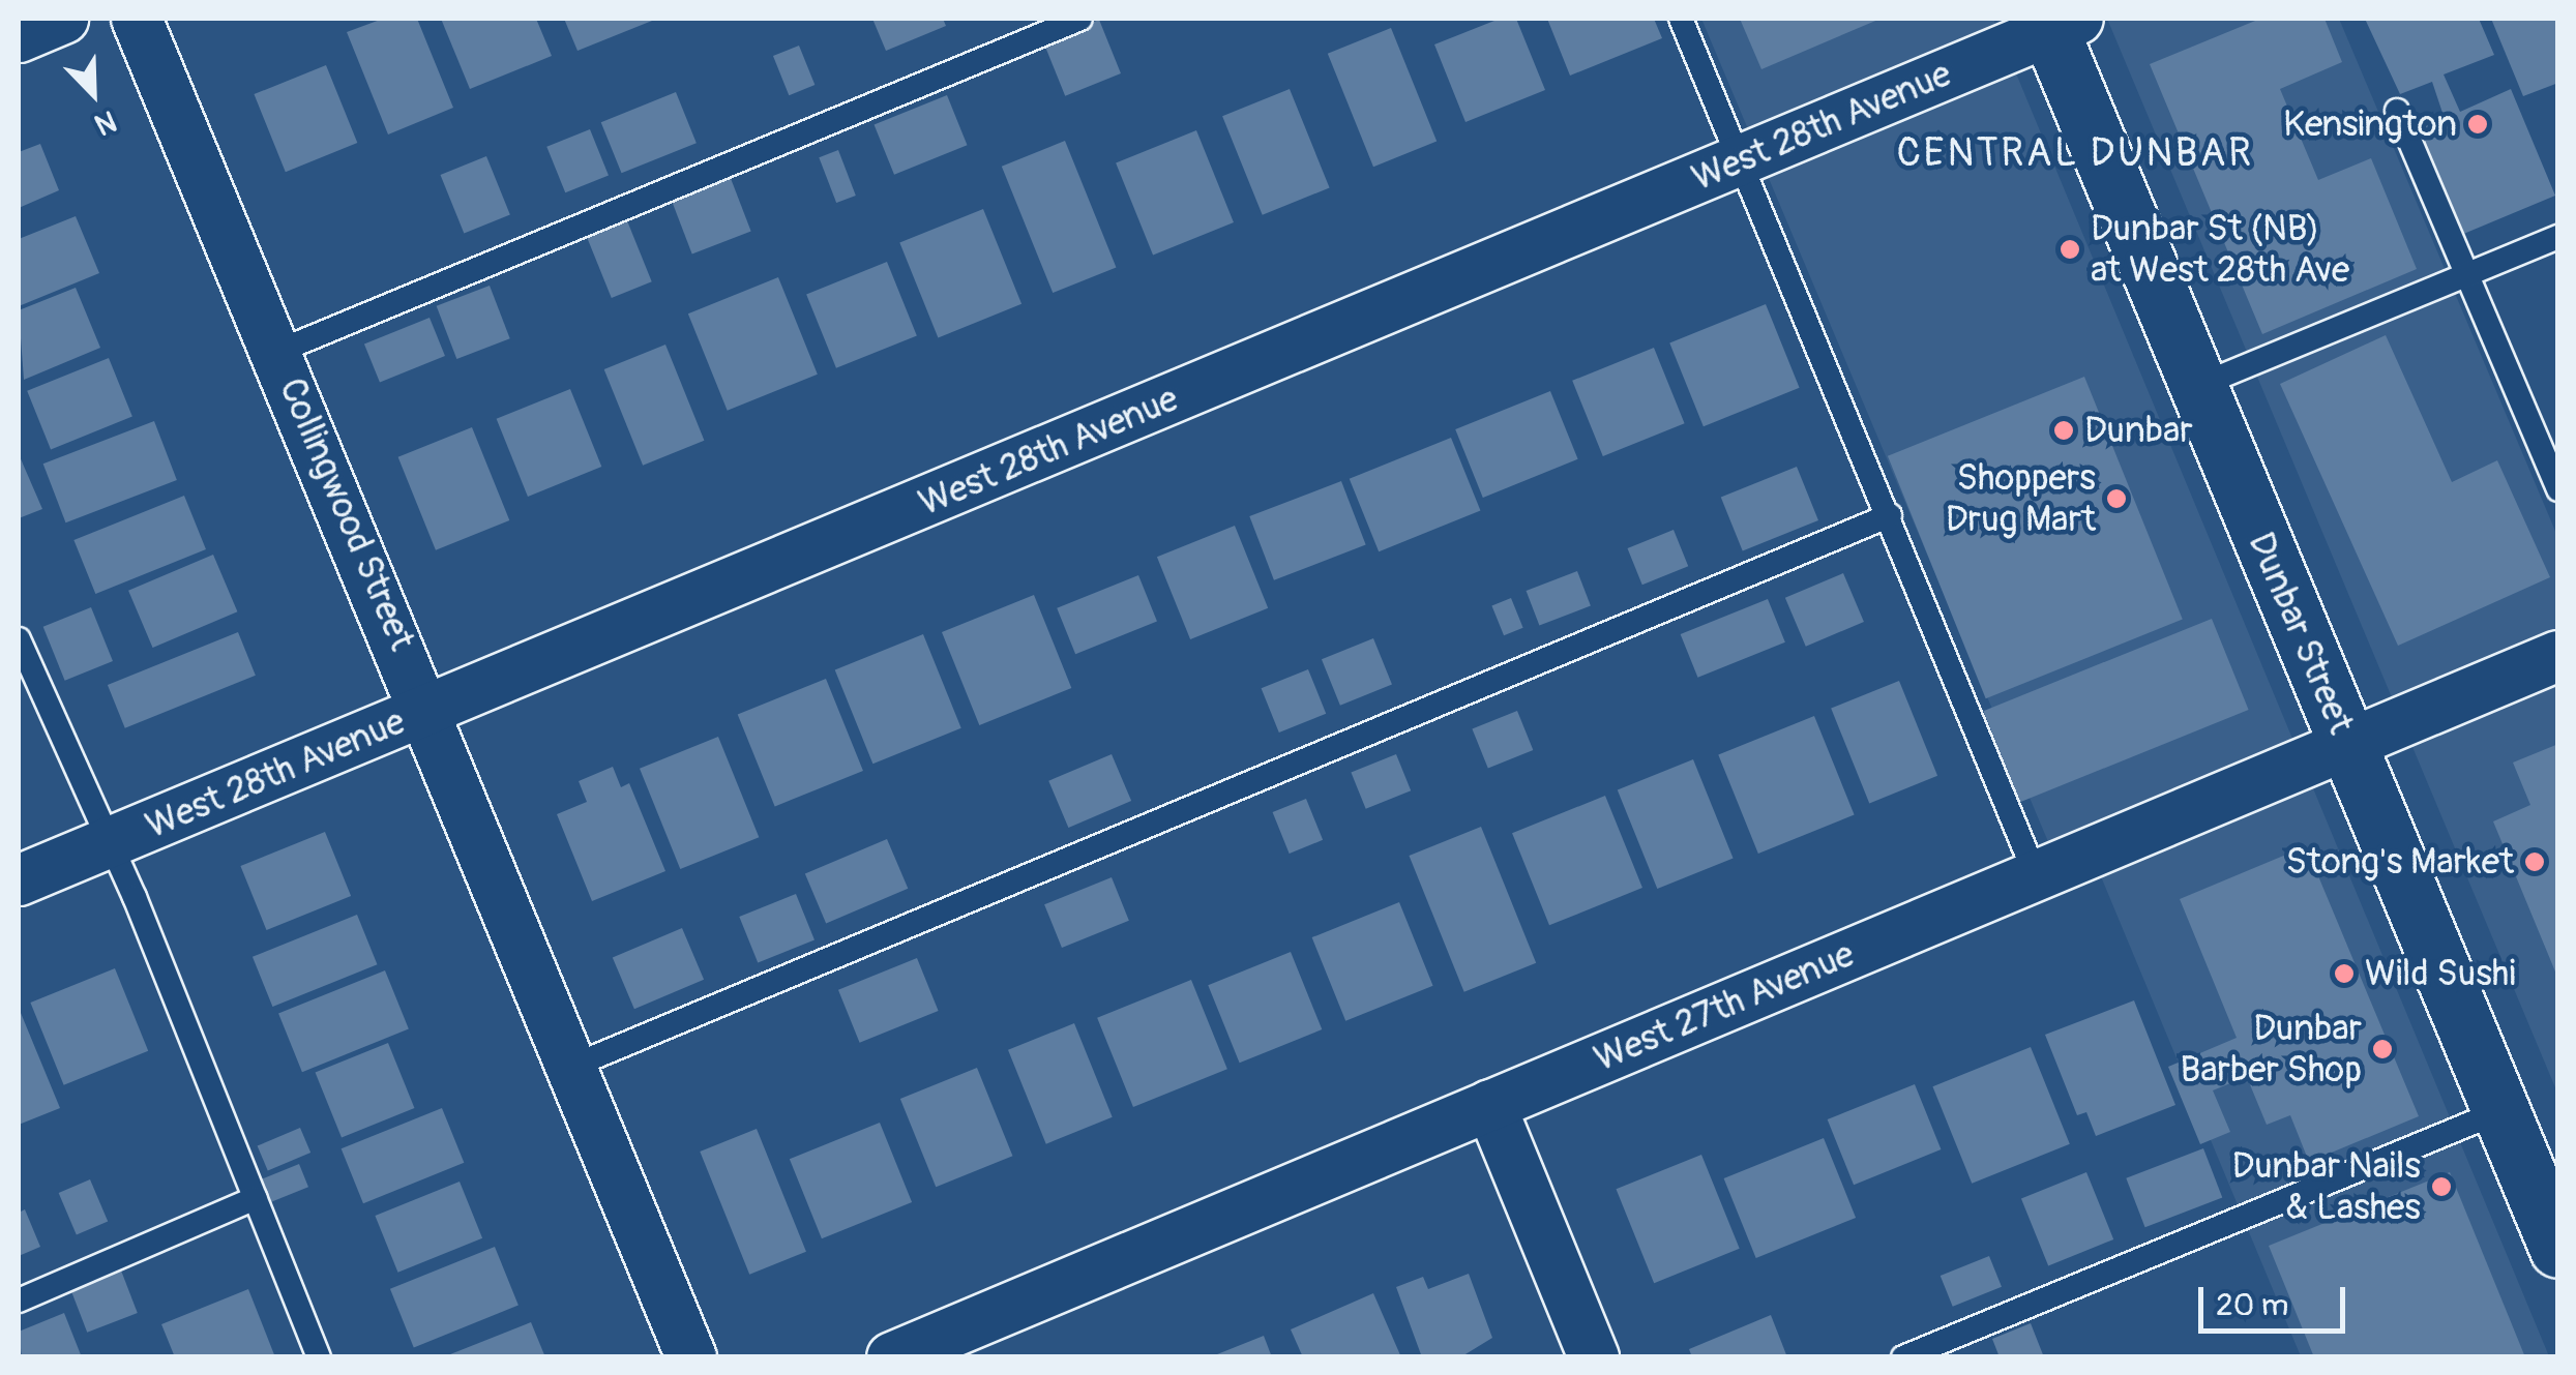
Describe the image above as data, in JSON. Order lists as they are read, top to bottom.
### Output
{
  "streets": {
    "main road": ["Dunbar Street"],
    "street": ["West 28th Avenue", "Collingwood Street", "West 27th Avenue"]
  },
  "crossings": [
    ["West 28th Avenue", "Collingwood Street"],
    ["West 28th Avenue", "Dunbar Street"],
    ["Dunbar Street", "West 27th Avenue"]
  ],
  "districts": ["CENTRAL DUNBAR"],
  "places": [
    "Kensington",
    "Dunbar St (NB) at West 28th Ave",
    "Dunbar",
    "Shoppers Drug Mart",
    "Stong's Market",
    "Wild Sushi",
    "Dunbar Barber Shop",
    "Dunbar Nails & Lashes"
  ],
  "scale_bar": "20 m",
  "north": "bottom right"
}
